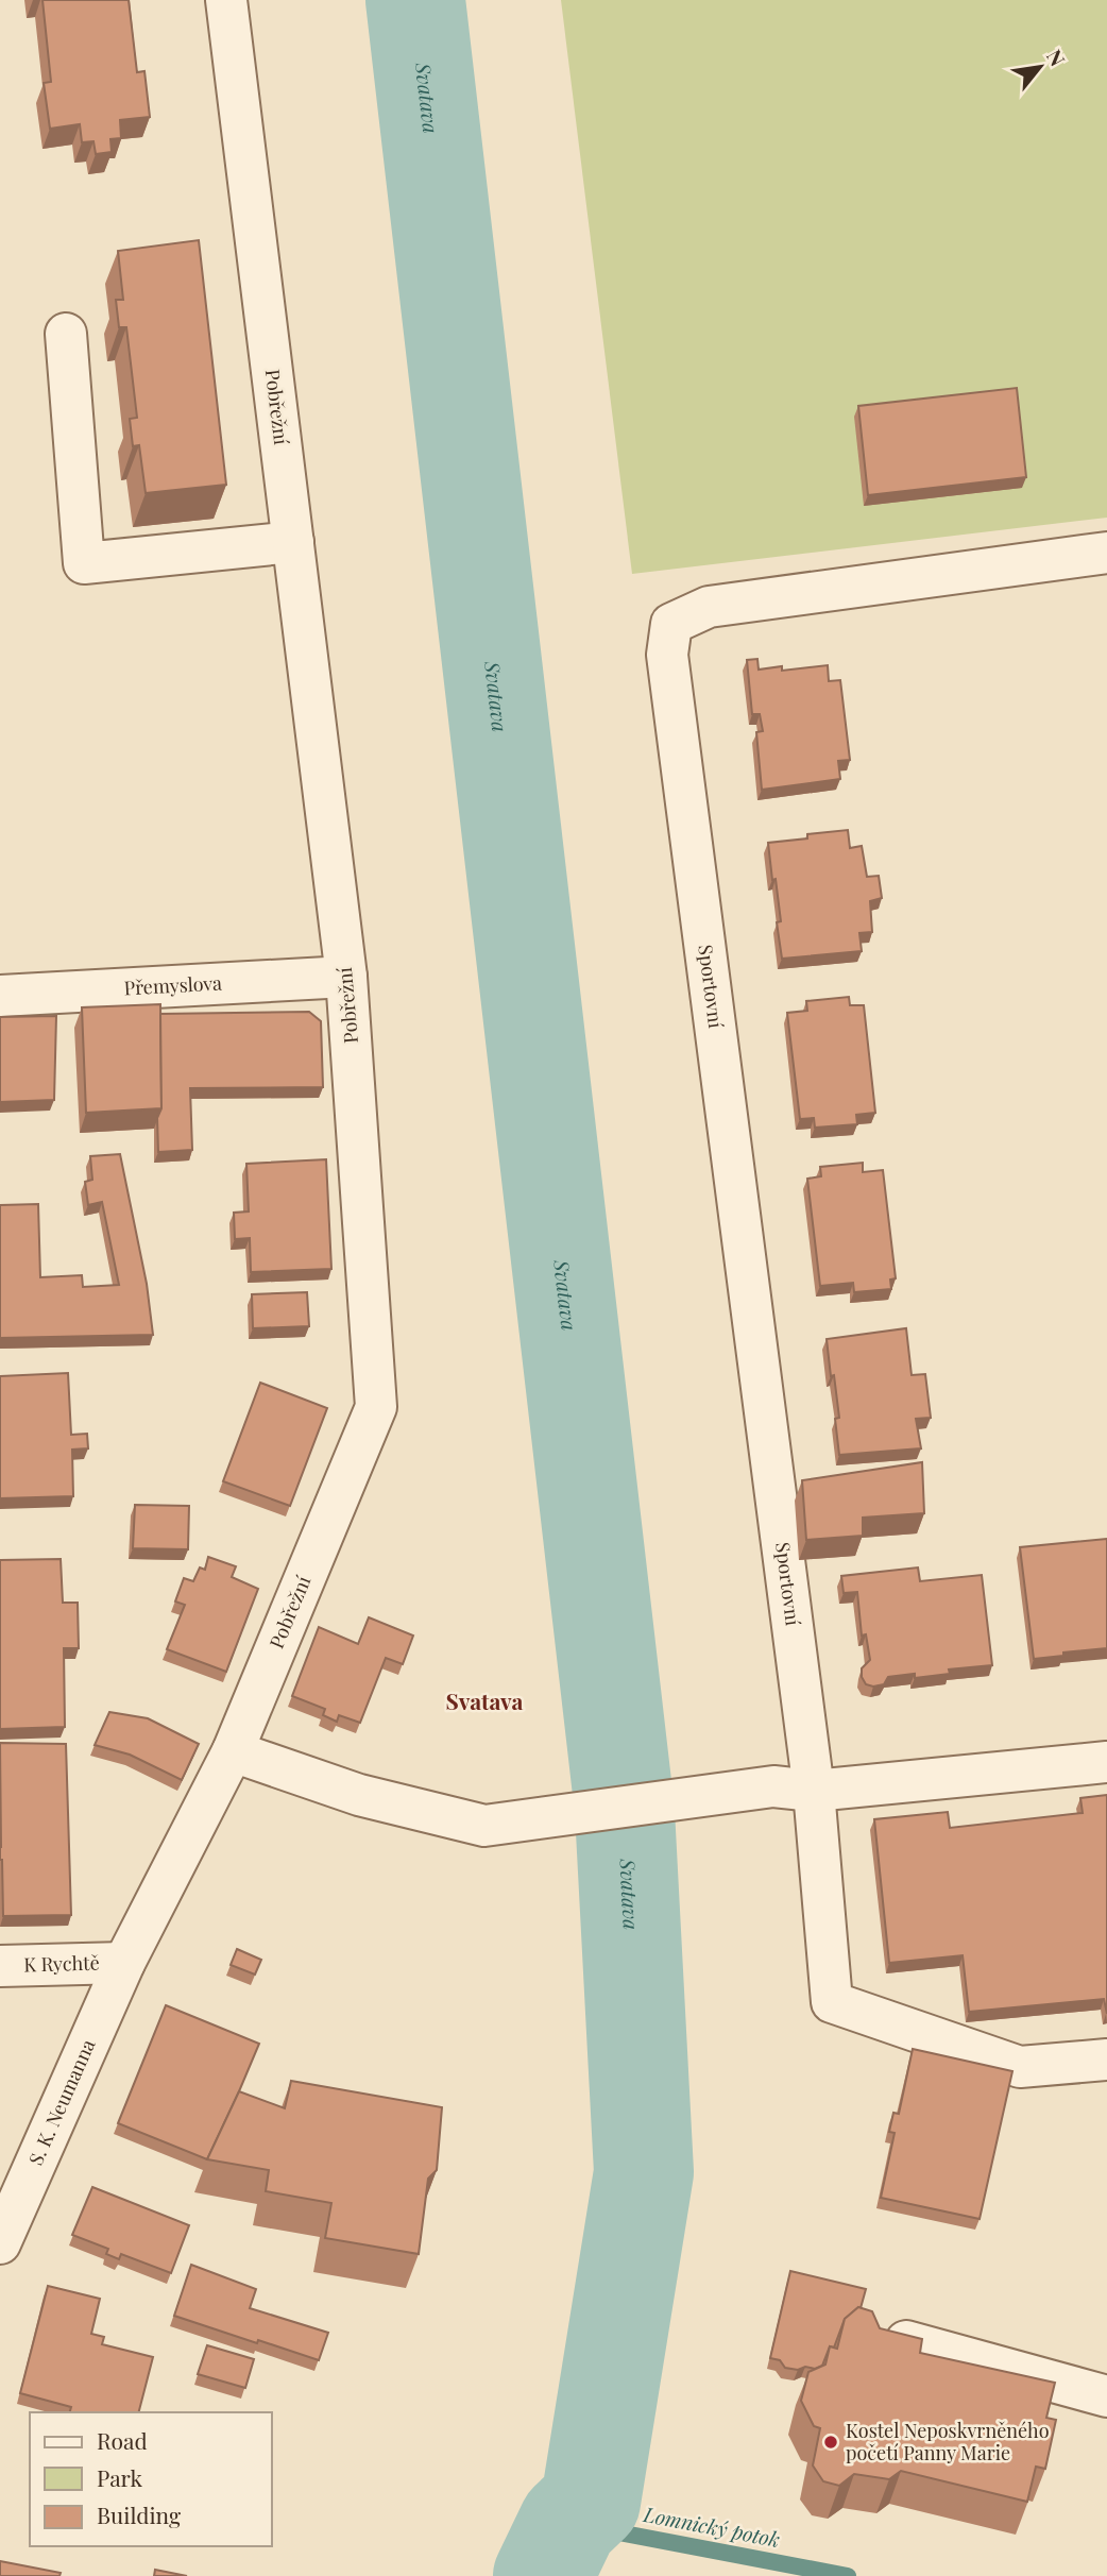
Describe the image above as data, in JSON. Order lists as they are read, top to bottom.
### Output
{
  "streets": {
    "street": [
      "Pobřežní",
      "Přemyslova",
      "Sportovní",
      "K Rychtě",
      "S. K. Neumanna"
    ]
  },
  "crossings": [
    ["Pobřežní", "Přemyslova"],
    ["Pobřežní", "K Rychtě"],
    ["Pobřežní", "S. K. Neumanna"],
    ["K Rychtě", "S. K. Neumanna"]
  ],
  "districts": ["Svatava"],
  "water": ["Svatava", "Lomnický potok"],
  "places": ["Kostel Neposkvrněného početí Panny Marie"],
  "legend": ["Road", "Park", "Building"],
  "north": "top right"
}
